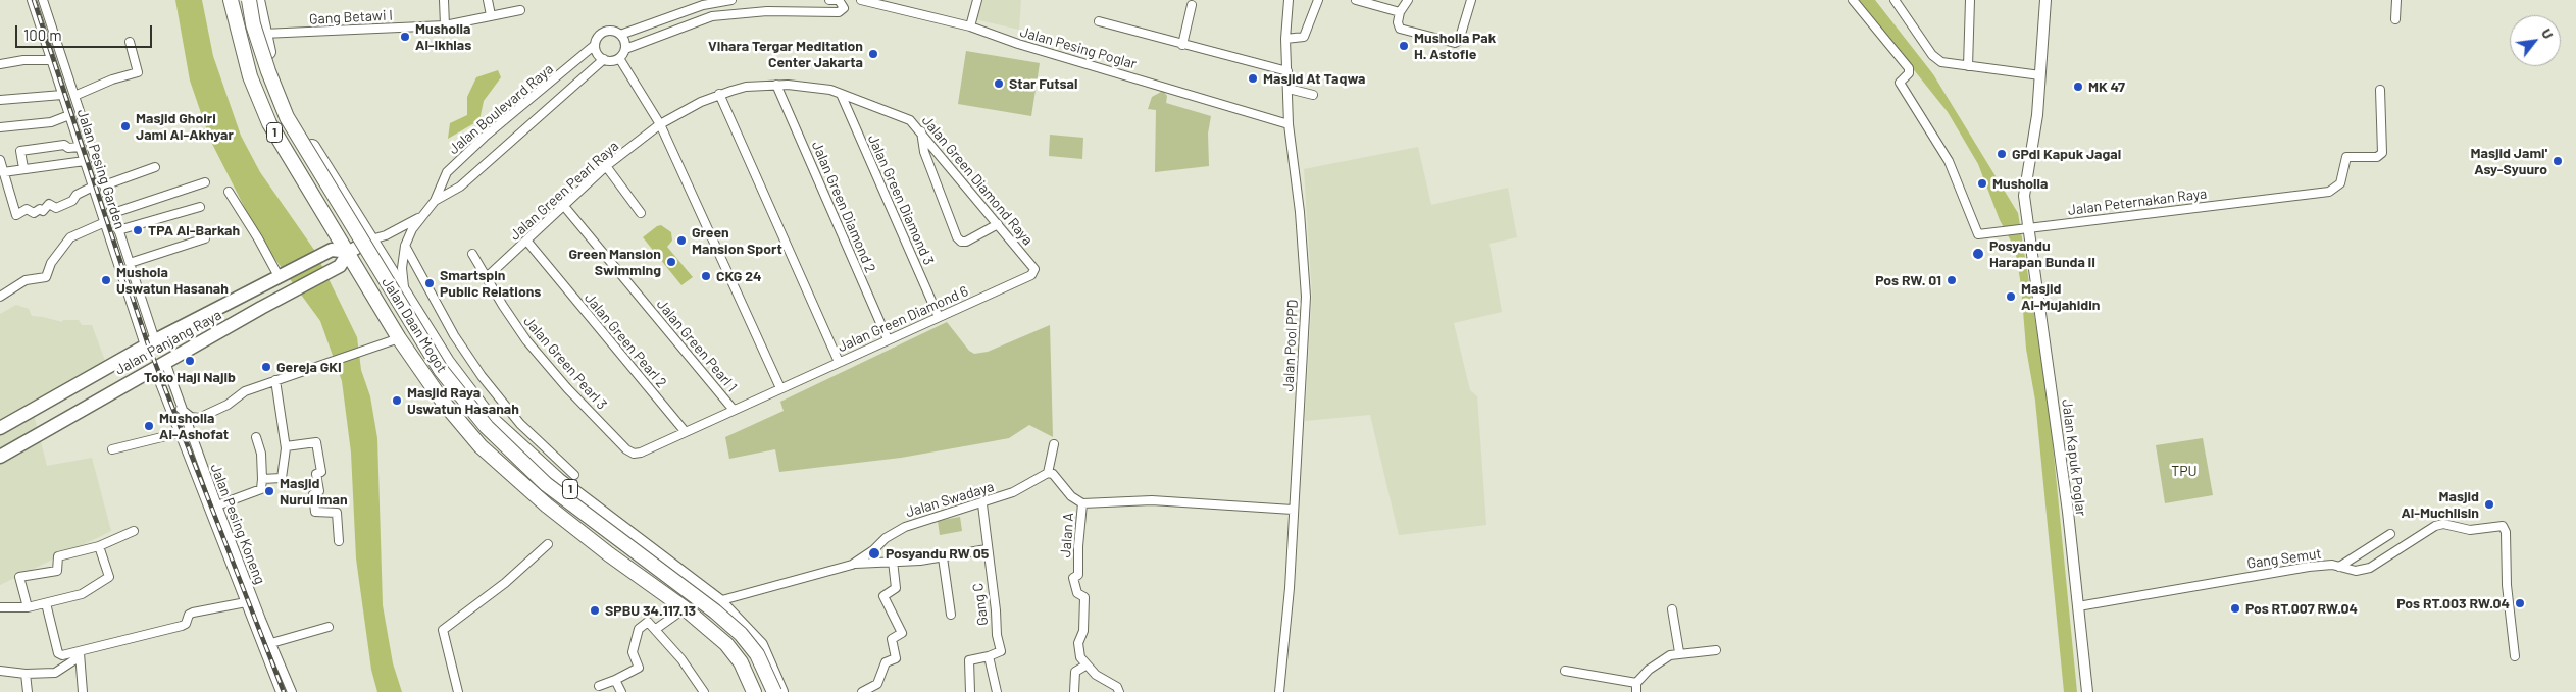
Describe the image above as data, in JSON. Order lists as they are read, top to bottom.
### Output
{
  "streets": {
    "highway": ["1", "Jalan Daan Mogot"],
    "main road": ["Jalan Panjang Raya"],
    "street": [
      "Gang Betawi I",
      "Jalan Pesing Poglar",
      "Jalan Boulevard Raya",
      "Jalan Pesing Garden",
      "Jalan Green Diamond Raya",
      "Jalan Green Pearl Raya",
      "Jalan Green Diamond 3",
      "Jalan Peternakan Raya",
      "Jalan Green Diamond 2",
      "Jalan Green Diamond 6",
      "Jalan Green Pearl 2",
      "Jalan Green Pearl 1",
      "Jalan Pool PPD",
      "Jalan Green Pearl 3",
      "Jalan Kapuk Poglar",
      "Jalan Swadaya",
      "Jalan Pesing Koneng",
      "Jalan A",
      "Gang Semut",
      "Gang C"
    ]
  },
  "crossings": [
    ["Gang Betawi I", "Jalan Daan Mogot"],
    ["Jalan Pesing Poglar", "Jalan Pool PPD"],
    ["Jalan Boulevard Raya", "Jalan Daan Mogot"],
    ["Jalan Pesing Garden", "Jalan Panjang Raya"],
    ["Jalan Green Diamond Raya", "Jalan Green Pearl Raya"],
    ["Jalan Green Diamond Raya", "Jalan Green Diamond 3"],
    ["Jalan Green Diamond Raya", "Jalan Green Diamond 2"],
    ["Jalan Green Diamond Raya", "Jalan Green Diamond 6"],
    ["Jalan Green Pearl Raya", "Jalan Green Pearl 2"],
    ["Jalan Green Pearl Raya", "Jalan Green Pearl 1"],
    ["Jalan Green Pearl Raya", "Jalan Green Pearl 3"],
    ["Jalan Green Diamond 3", "Jalan Green Diamond 6"],
    ["Jalan Peternakan Raya", "Jalan Kapuk Poglar"],
    ["Jalan Green Diamond 2", "Jalan Green Diamond 6"],
    ["Jalan Green Diamond 6", "Jalan Green Pearl 2"],
    ["Jalan Green Diamond 6", "Jalan Green Pearl 1"],
    ["Jalan Green Diamond 6", "Jalan Green Pearl 3"],
    ["Jalan Daan Mogot", "Jalan Panjang Raya"],
    ["Jalan Daan Mogot", "Jalan Swadaya"],
    ["Jalan Panjang Raya", "Jalan Pesing Koneng"],
    ["Jalan Kapuk Poglar", "Gang Semut"],
    ["Jalan Swadaya", "Gang C"]
  ],
  "parks": ["TPU"],
  "places": [
    "Musholla Al-Ikhlas",
    "Musholla Pak H. Astofie",
    "Vihara Tergar Meditation Center Jakarta",
    "Masjid At Taqwa",
    "Star Futsal",
    "MK 47",
    "Masjid Ghoiri Jami Al-Akhyar",
    "GPdI Kapuk Jagal",
    "Masjid Jami' Asy-Syuuro",
    "Musholla",
    "TPA Al-Barkah",
    "Green Mansion Sport",
    "Posyandu Harapan Bunda II",
    "Green Mansion Swimming",
    "CKG 24",
    "Mushola Uswatun Hasanah",
    "Pos RW. 01",
    "Smartspin Public Relations",
    "Masjid Al-Mujahidin",
    "Toko Haji Najib",
    "Gereja GKI",
    "Masjid Raya Uswatun Hasanah",
    "Musholla Al-Ashofat",
    "Masjid Nurul Iman",
    "Masjid Al-Muchlisin",
    "Posyandu RW 05",
    "Pos RT.003 RW.04",
    "Pos RT.007 RW.04",
    "SPBU 34.117.13"
  ],
  "scale_bar": "100 m",
  "north": "top right"
}
